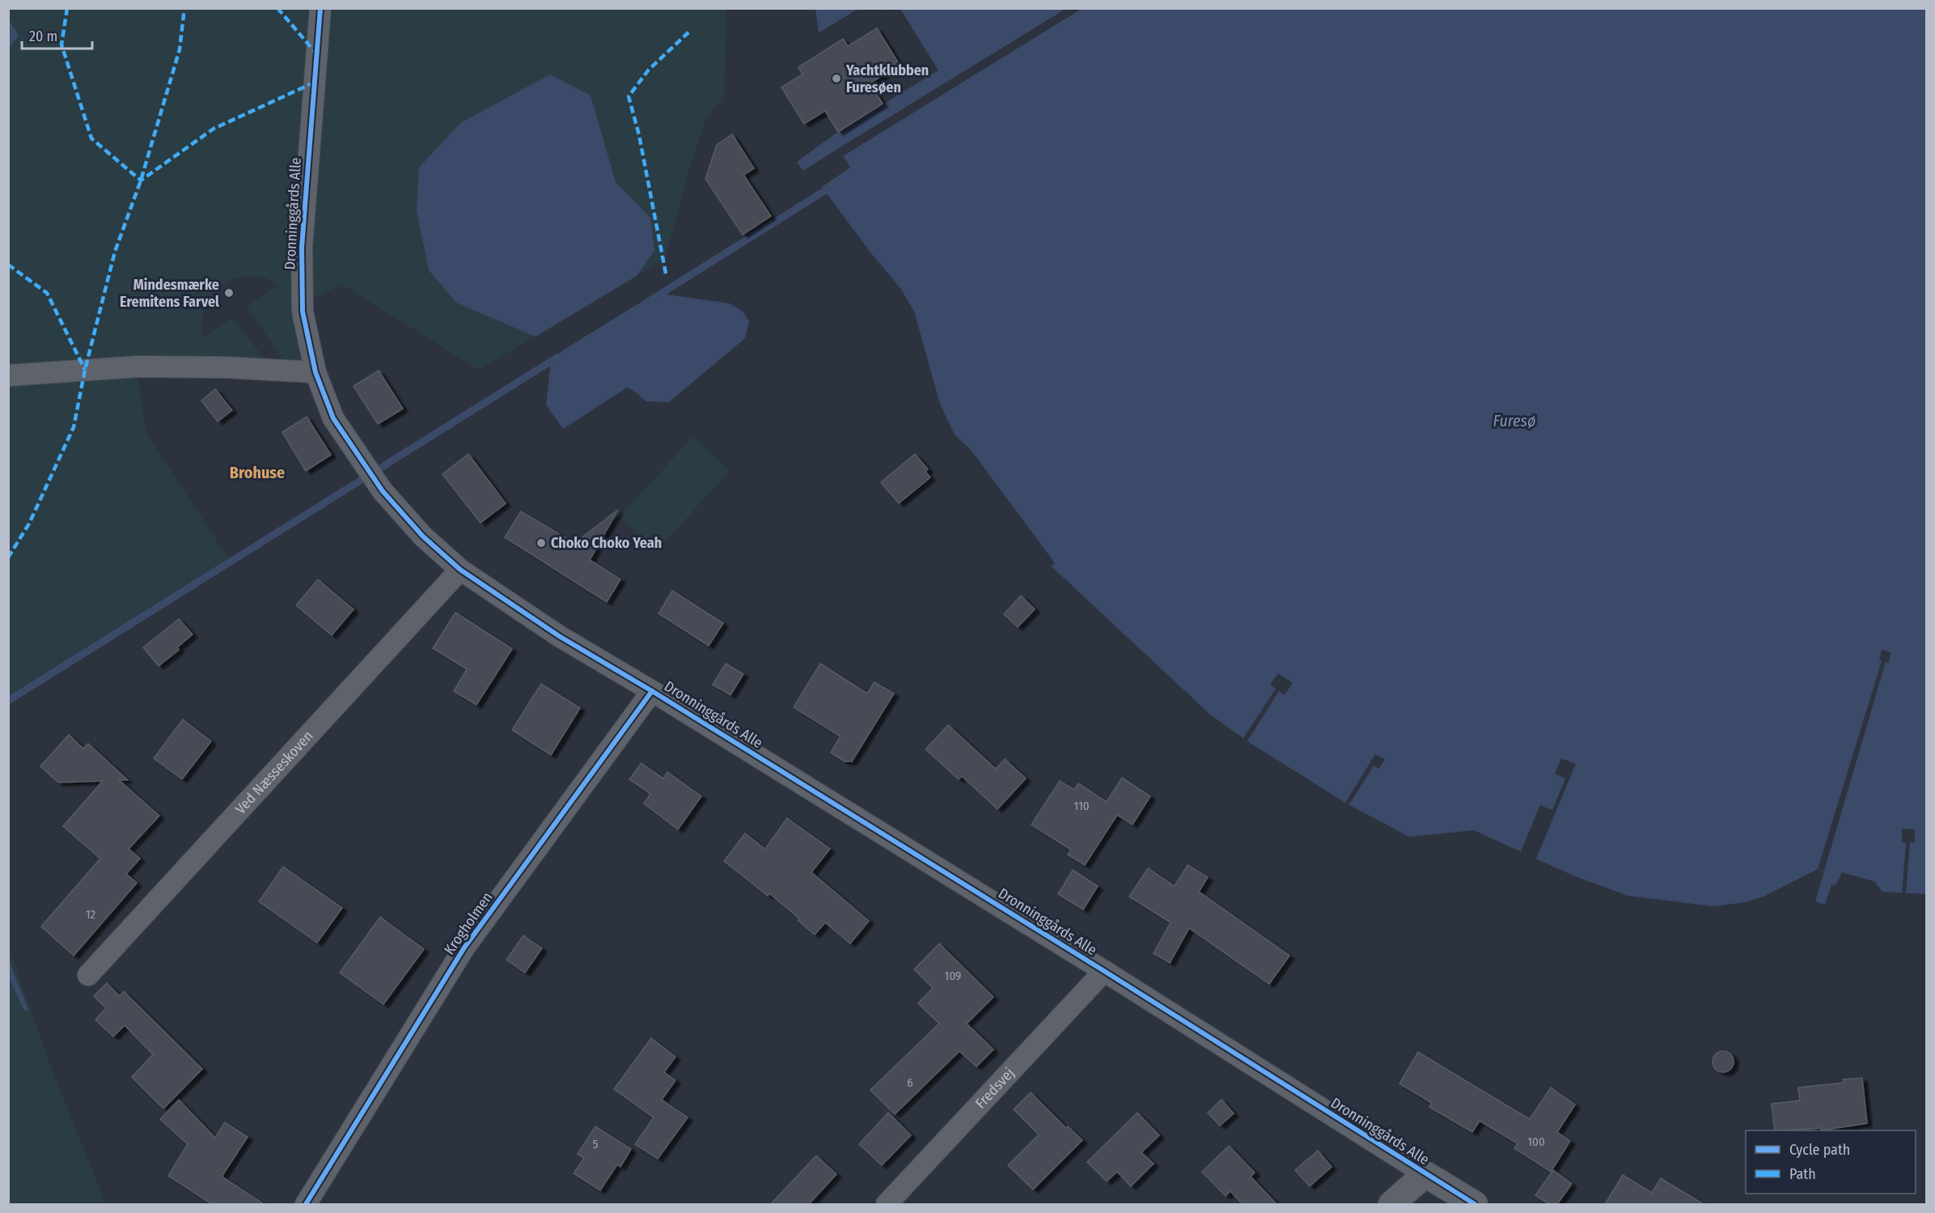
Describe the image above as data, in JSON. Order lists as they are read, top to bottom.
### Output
{
  "streets": {
    "street": [
      "Dronninggårds Alle",
      "Ved Næsseskoven",
      "Krogholmen",
      "Fredsvej"
    ]
  },
  "crossings": [
    ["Dronninggårds Alle", "Ved Næsseskoven"],
    ["Dronninggårds Alle", "Krogholmen"],
    ["Dronninggårds Alle", "Fredsvej"]
  ],
  "districts": ["Brohuse"],
  "water": ["Furesø"],
  "places": ["Yachtklubben Furesøen", "Mindesmærke Eremitens Farvel", "Choko Choko Yeah"],
  "house_numbers": [
    "110",
    "12",
    "109",
    "6",
    "100",
    "5"
  ],
  "legend": ["Cycle path", "Path"],
  "scale_bar": "20 m"
}
